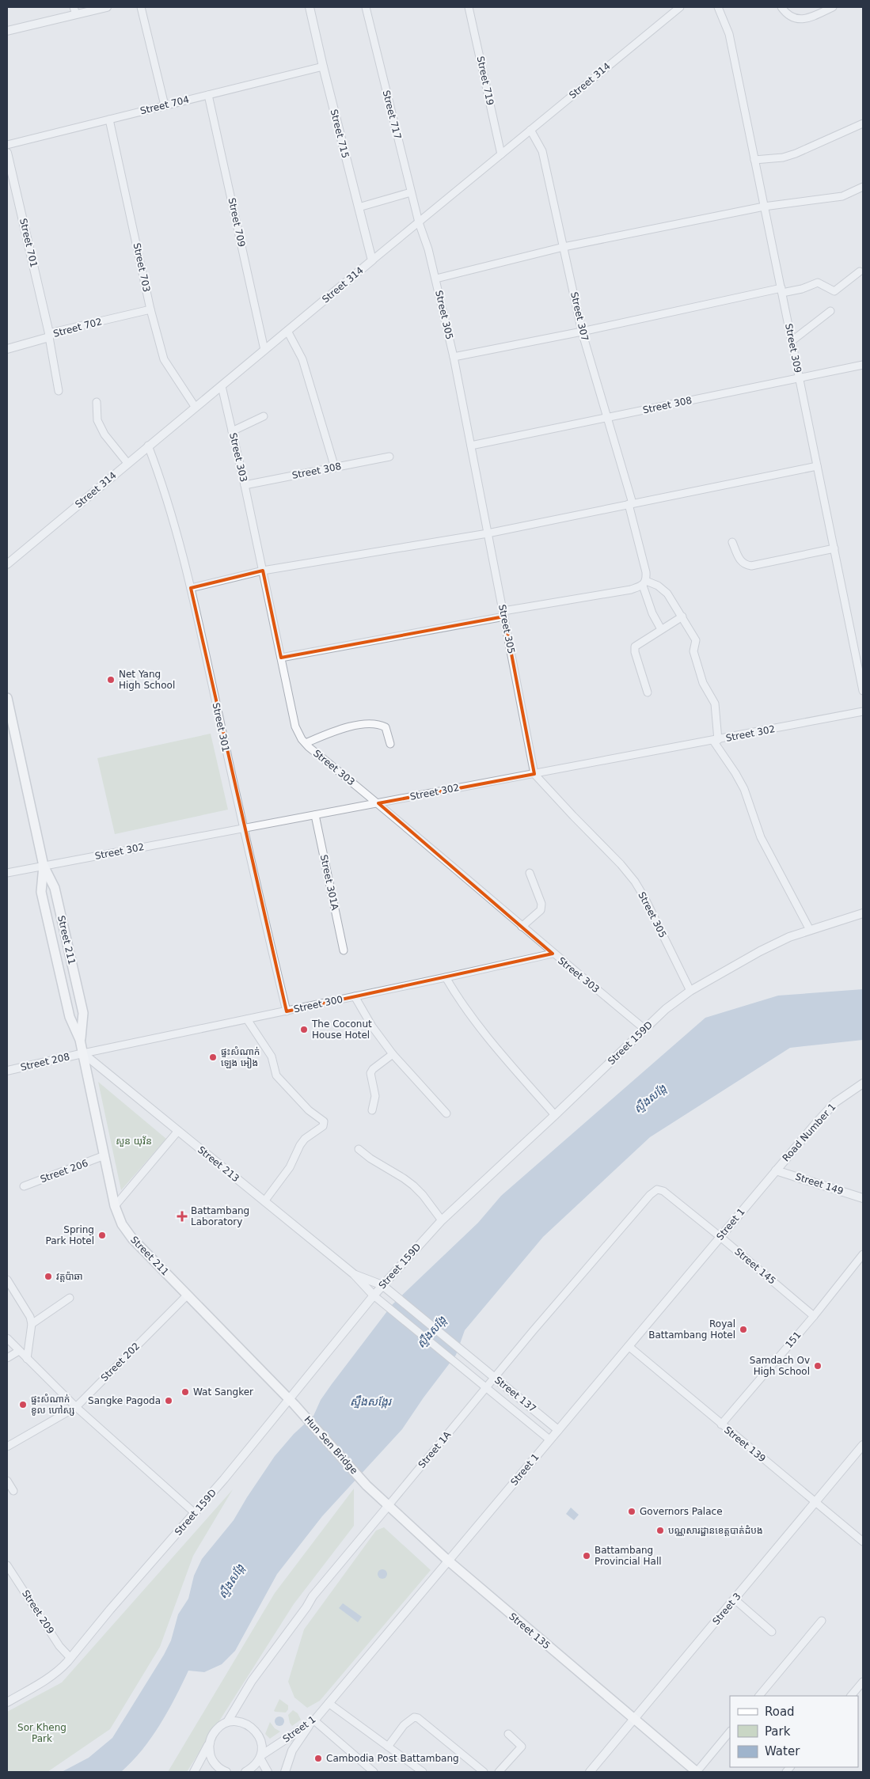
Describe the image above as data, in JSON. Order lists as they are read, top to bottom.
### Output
{
  "streets": {
    "main road": ["Street 211", "Hun Sen Bridge", "Street 135"],
    "street": [
      "Street 719",
      "Street 314",
      "Street 704",
      "Street 717",
      "Street 715",
      "Street 709",
      "Street 701",
      "Street 703",
      "Street 305",
      "Street 307",
      "Street 702",
      "Street 309",
      "Street 308",
      "Street 303",
      "Street 301",
      "Street 302",
      "Street 301A",
      "Street 300",
      "Street 159D",
      "Street 208",
      "Road Number 1",
      "Street 213",
      "Street 206",
      "Street 149",
      "Street 1",
      "Street 145",
      "151",
      "Street 202",
      "Street 137",
      "Street 139",
      "Street 1A",
      "Street 3",
      "Street 209"
    ]
  },
  "crossings": [
    ["Street 719", "Street 314"],
    ["Street 314", "Street 717"],
    ["Street 314", "Street 715"],
    ["Street 314", "Street 709"],
    ["Street 314", "Street 703"],
    ["Street 314", "Street 305"],
    ["Street 314", "Street 307"],
    ["Street 314", "Street 303"],
    ["Street 314", "Street 301"],
    ["Street 704", "Street 715"],
    ["Street 704", "Street 709"],
    ["Street 704", "Street 703"],
    ["Street 717", "Street 305"],
    ["Street 701", "Street 702"],
    ["Street 703", "Street 702"],
    ["Street 305", "Street 308"],
    ["Street 305", "Street 302"],
    ["Street 305", "Street 159D"],
    ["Street 307", "Street 308"],
    ["Street 309", "Street 308"],
    ["Street 308", "Street 303"],
    ["Street 303", "Street 302"],
    ["Street 303", "Street 300"],
    ["Street 303", "Street 159D"],
    ["Street 301", "Street 302"],
    ["Street 301", "Street 300"],
    ["Street 302", "Street 301A"],
    ["Street 302", "Street 211"],
    ["Street 211", "Street 300"],
    ["Street 211", "Street 159D"],
    ["Street 211", "Street 208"],
    ["Street 211", "Street 213"],
    ["Street 211", "Street 206"],
    ["Street 211", "Street 202"],
    ["Street 211", "Hun Sen Bridge"],
    ["Street 300", "Street 208"],
    ["Street 300", "Street 213"],
    ["Street 159D", "Street 213"],
    ["Street 159D", "Hun Sen Bridge"],
    ["Street 159D", "Street 209"],
    ["Street 208", "Street 213"],
    ["Road Number 1", "Street 149"],
    ["Road Number 1", "Street 1"],
    ["Street 213", "Street 137"],
    ["Street 213", "Street 1A"],
    ["Street 149", "Street 1"],
    ["Street 1", "Street 145"],
    ["Street 1", "Street 137"],
    ["Street 1", "Street 139"],
    ["Street 1", "Street 135"],
    ["Street 145", "151"],
    ["Street 145", "Street 1A"],
    ["151", "Street 139"],
    ["Street 137", "Street 1A"],
    ["Street 139", "Street 3"],
    ["Hun Sen Bridge", "Street 135"],
    ["Street 1A", "Street 135"],
    ["Street 3", "Street 135"]
  ],
  "water": ["ស្ទឹងសង្កែ", "ស្ទឹងសង្កែរ"],
  "parks": ["សួន យុវ័ន", "Sor Kheng Park"],
  "places": {
    "other": [
      "Net Yang High School",
      "The Coconut House Hotel",
      "ផ្ទះសំណាក់ ឡេង អៀង",
      "Spring Park Hotel",
      "វត្តប៉ាឆា",
      "Royal Battambang Hotel",
      "Samdach Ov High School",
      "Wat Sangker",
      "Sangke Pagoda",
      "ផ្ទះសំណាក់ ខូល ហៅស្ស",
      "Governors Palace",
      "បណ្ណសារដ្ឋានខេត្តបាត់ដំបង",
      "Battambang Provincial Hall",
      "Cambodia Post Battambang"
    ],
    "health": ["Battambang Laboratory"]
  },
  "legend": ["Road", "Park", "Water"]
}
